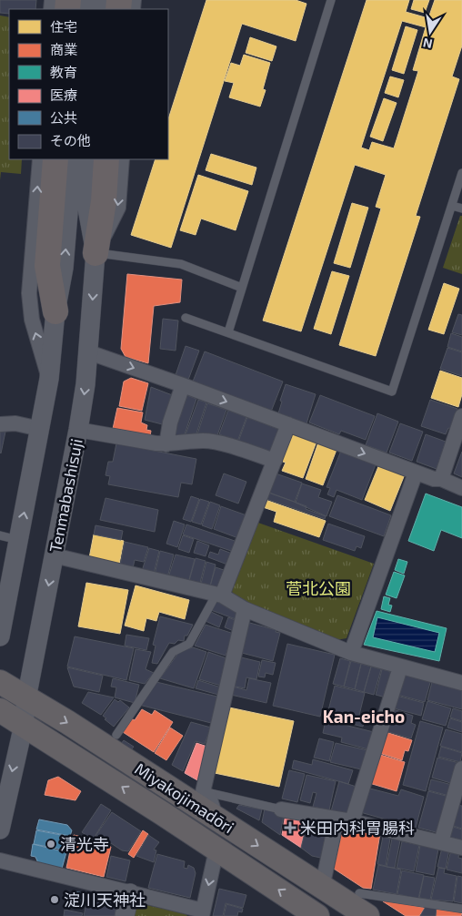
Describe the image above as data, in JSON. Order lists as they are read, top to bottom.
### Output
{
  "streets": {
    "main road": ["Miyakojimadōri"],
    "street": ["Tenmabashisuji"]
  },
  "crossings": [
    ["Tenmabashisuji", "Miyakojimadōri"]
  ],
  "districts": ["Kan-eicho"],
  "parks": ["菅北公園"],
  "places": {
    "health": ["米田内科胃腸科"],
    "other": ["清光寺", "淀川天神社"]
  },
  "legend": [
    "住宅",
    "商業",
    "教育",
    "医療",
    "公共",
    "その他"
  ],
  "north": "bottom"
}
